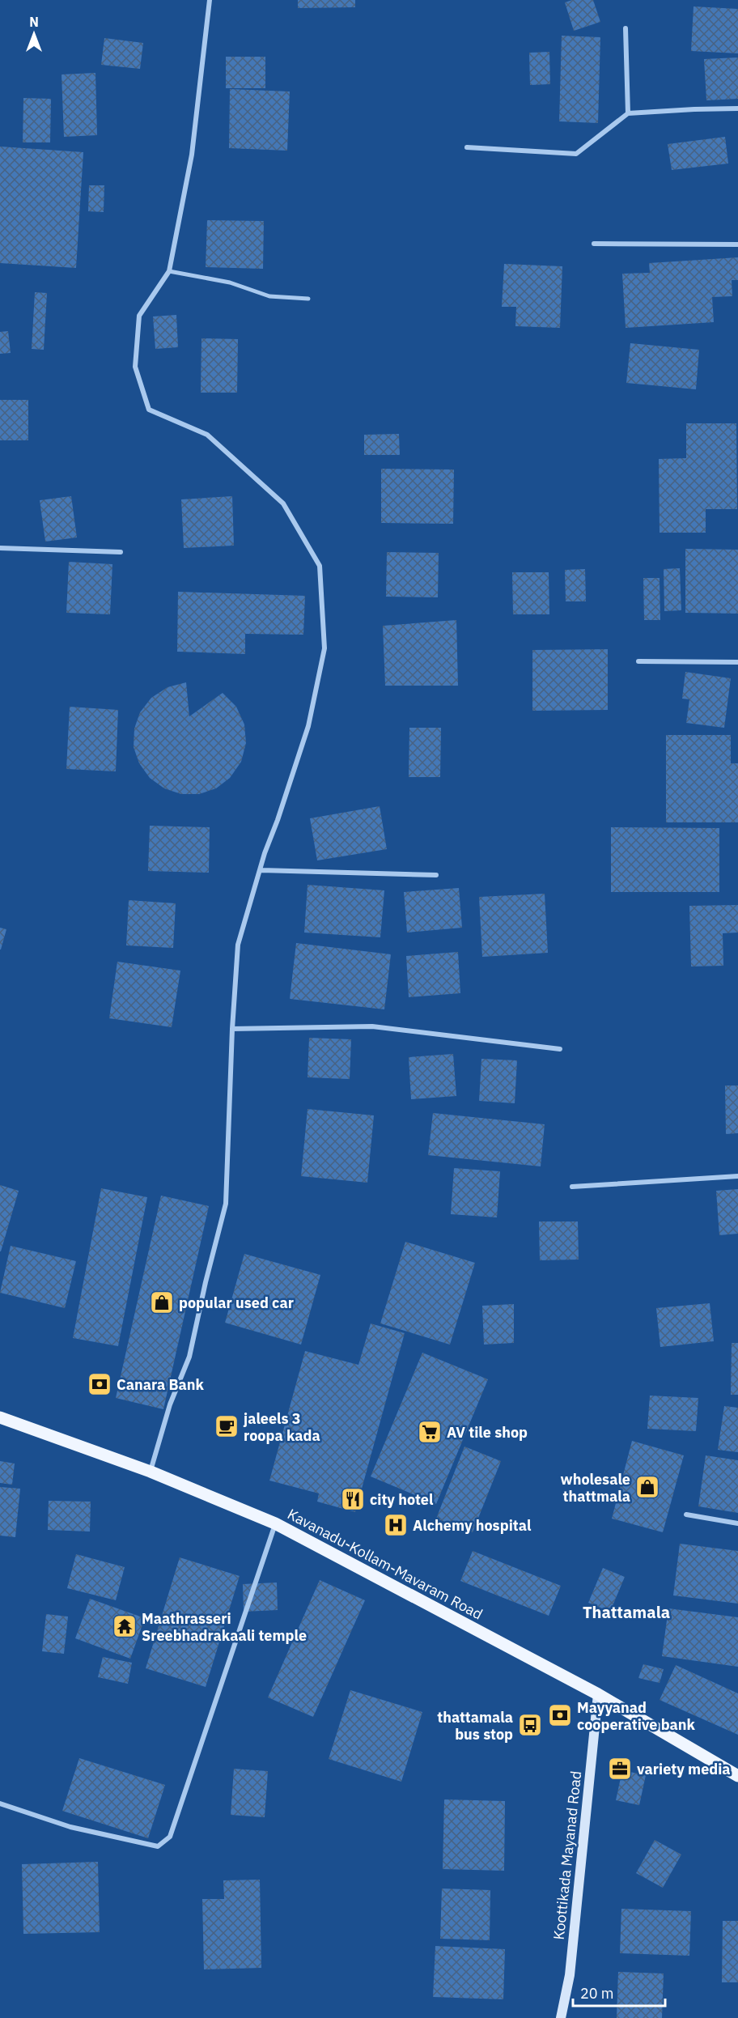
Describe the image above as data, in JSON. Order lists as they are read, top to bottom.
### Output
{
  "streets": {
    "main road": ["Kavanadu-Kollam-Mavaram Road", "Koottikada Mayanad Road"]
  },
  "crossings": [
    ["Kavanadu-Kollam-Mavaram Road", "Koottikada Mayanad Road"]
  ],
  "districts": ["Thattamala"],
  "places": {
    "shop": ["popular used car", "wholesale thattmala"],
    "bank": ["Canara Bank", "Mayyanad cooperative bank"],
    "cafe": ["jaleels 3 roopa kada"],
    "supermarket": ["AV tile shop"],
    "restaurant": ["city hotel"],
    "hospital": ["Alchemy hospital"],
    "temple": ["Maathrasseri Sreebhadrakaali temple"],
    "bus stop": ["thattamala bus stop"],
    "office": ["variety media"]
  },
  "scale_bar": "20 m",
  "north": "top"
}
